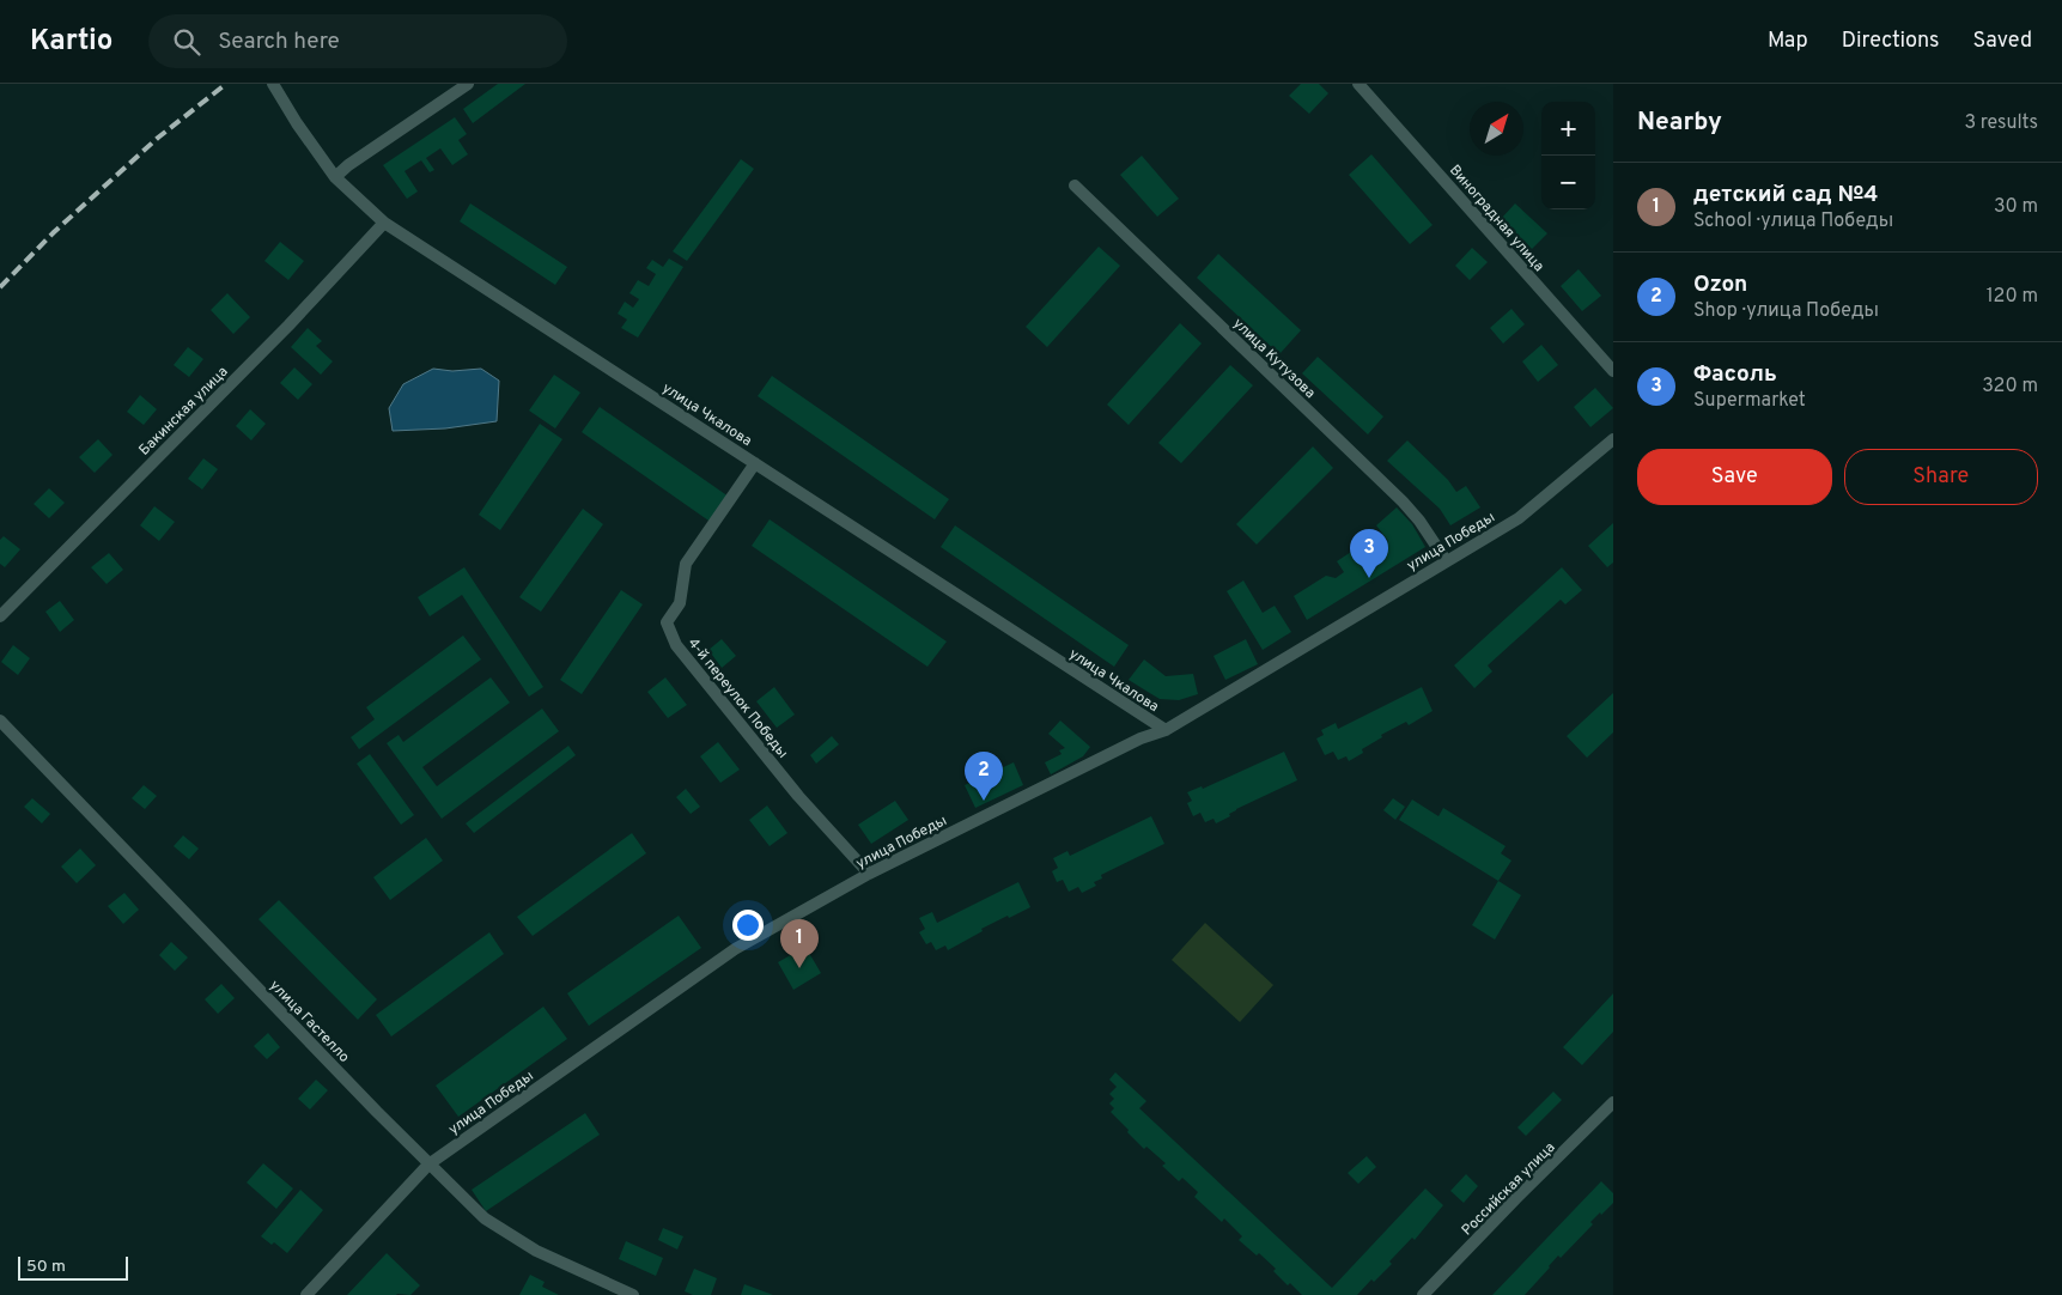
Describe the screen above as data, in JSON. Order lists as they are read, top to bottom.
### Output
{
  "streets": {
    "street": [
      "Виноградная улица",
      "улица Кутузова",
      "Бакинская улица",
      "улица Чкалова",
      "улица Победы",
      "4-й переулок Победы",
      "улица Гастелло",
      "Российская улица"
    ]
  },
  "crossings": [
    ["улица Кутузова", "улица Победы"],
    ["Бакинская улица", "улица Чкалова"],
    ["улица Чкалова", "улица Победы"],
    ["улица Чкалова", "4-й переулок Победы"],
    ["улица Победы", "4-й переулок Победы"],
    ["улица Победы", "улица Гастелло"]
  ],
  "scale_bar": "50 m",
  "north": "top right",
  "page": {
    "header": "Kartio",
    "search": "Search here",
    "nav": ["Map", "Directions", "Saved"],
    "heading": ["Nearby", "3 results"],
    "map_buttons": ["+", "−"],
    "list": [
      {
        "mark": "1",
        "name": "детский сад №4",
        "note": "School · улица Победы",
        "value": "30 m"
      },
      {
        "mark": "2",
        "name": "Ozon",
        "note": "Shop · улица Победы",
        "value": "120 m"
      },
      {
        "mark": "3",
        "name": "Фасоль",
        "note": "Supermarket",
        "value": "320 m"
      }
    ],
    "buttons": ["Save", "Share"],
    "pins": ["3", "2", "1"],
    "scale": "50 m"
  }
}
